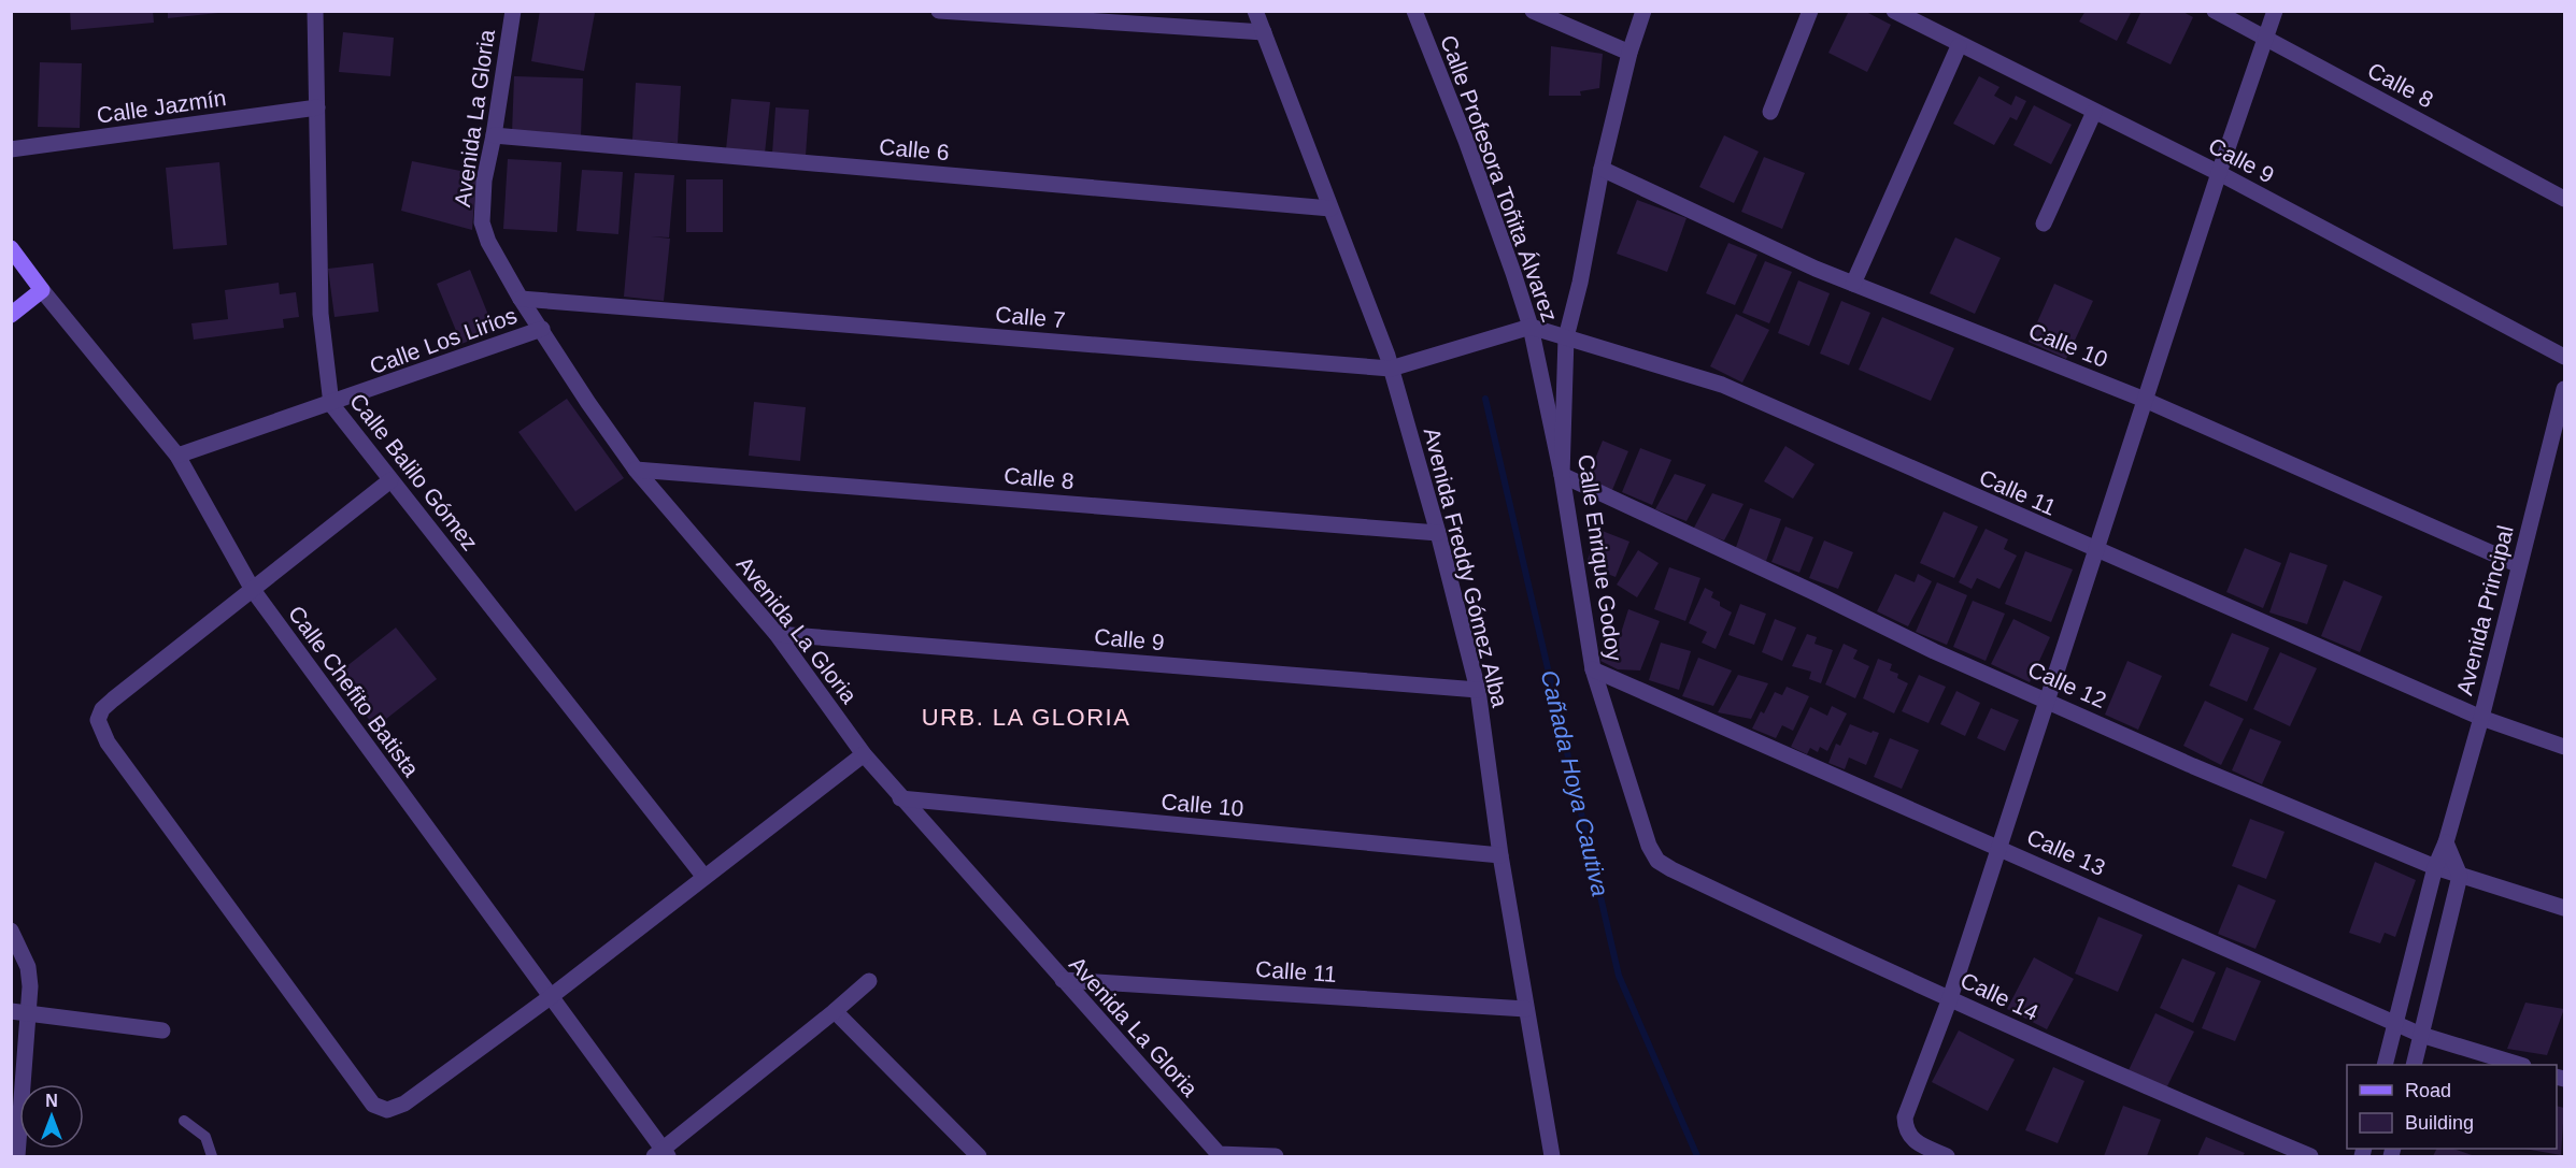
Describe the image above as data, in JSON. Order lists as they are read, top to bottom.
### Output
{
  "streets": {
    "street": [
      "Calle 8",
      "Calle Jazmín",
      "Avenida La Gloria",
      "Calle 6",
      "Calle 9",
      "Calle Profesora Toñita Álvarez",
      "Calle 7",
      "Calle Los Lirios",
      "Calle 10",
      "Calle Balilo Gómez",
      "Calle 11",
      "Calle Enrique Godoy",
      "Avenida Freddy Gómez Alba",
      "Avenida Principal",
      "Calle 12",
      "Calle Chefito Batista",
      "Calle 13",
      "Calle 14"
    ]
  },
  "crossings": [
    ["Calle 8", "Avenida La Gloria"],
    ["Calle 8", "Avenida Freddy Gómez Alba"],
    ["Calle Jazmín", "Calle Balilo Gómez"],
    ["Avenida La Gloria", "Calle 6"],
    ["Avenida La Gloria", "Calle 9"],
    ["Avenida La Gloria", "Calle 7"],
    ["Avenida La Gloria", "Calle Los Lirios"],
    ["Avenida La Gloria", "Calle 10"],
    ["Avenida La Gloria", "Calle 11"],
    ["Calle 6", "Avenida Freddy Gómez Alba"],
    ["Calle 9", "Avenida Freddy Gómez Alba"],
    ["Calle Profesora Toñita Álvarez", "Calle 7"],
    ["Calle Profesora Toñita Álvarez", "Calle 11"],
    ["Calle Profesora Toñita Álvarez", "Calle Enrique Godoy"],
    ["Calle Profesora Toñita Álvarez", "Calle 12"],
    ["Calle 7", "Calle 11"],
    ["Calle 7", "Avenida Freddy Gómez Alba"],
    ["Calle Los Lirios", "Calle Balilo Gómez"],
    ["Calle Los Lirios", "Calle Chefito Batista"],
    ["Calle 10", "Calle Enrique Godoy"],
    ["Calle 10", "Avenida Freddy Gómez Alba"],
    ["Calle 10", "Avenida Principal"],
    ["Calle 11", "Calle Enrique Godoy"],
    ["Calle 11", "Avenida Freddy Gómez Alba"],
    ["Calle 11", "Avenida Principal"],
    ["Calle Enrique Godoy", "Calle 12"],
    ["Calle Enrique Godoy", "Calle 13"],
    ["Calle Enrique Godoy", "Calle 14"],
    ["Avenida Principal", "Calle 12"],
    ["Avenida Principal", "Calle 13"]
  ],
  "districts": ["URB. LA GLORIA"],
  "water": ["Cañada Hoya Cautiva"],
  "legend": ["Road", "Building"],
  "north": "top"
}
